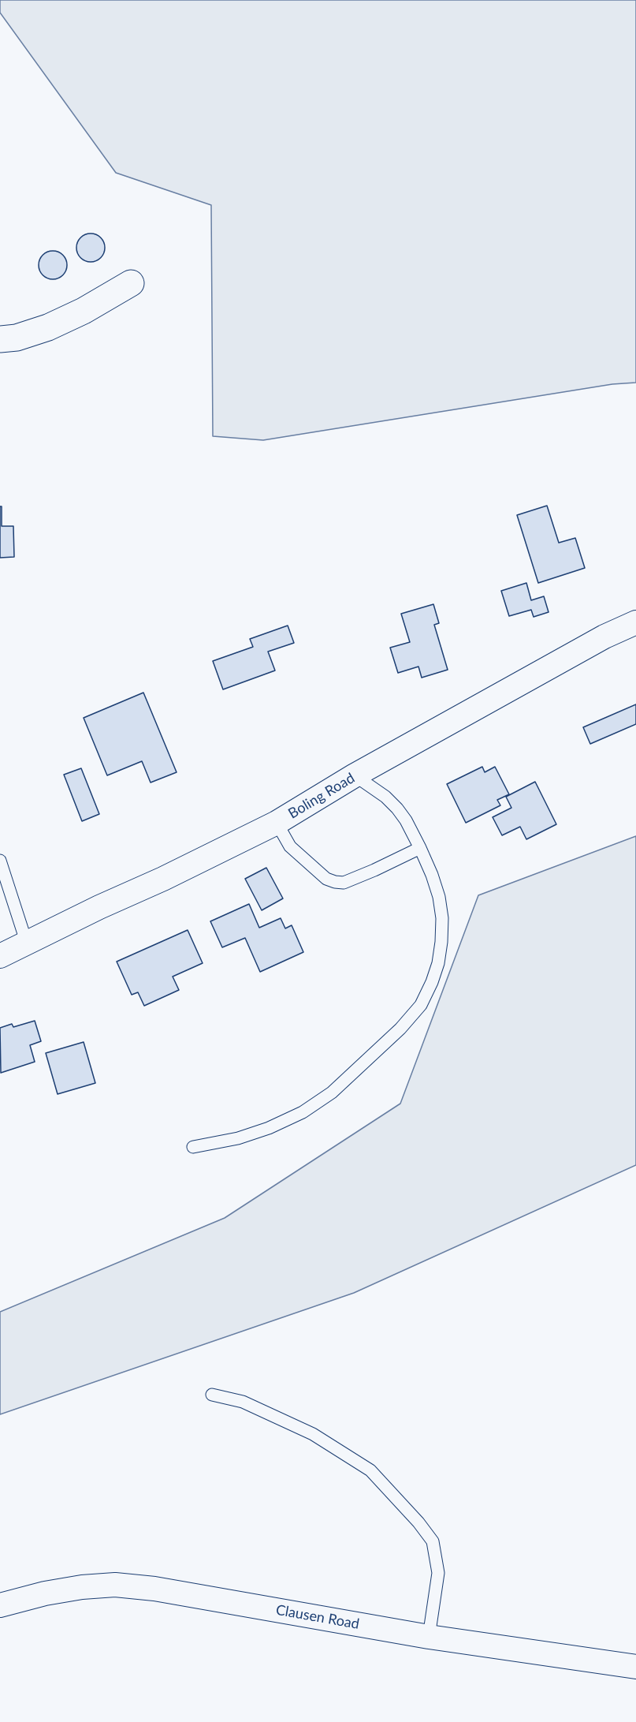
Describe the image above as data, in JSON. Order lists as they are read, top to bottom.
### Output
{
  "streets": {
    "street": ["Boling Road", "Clausen Road"]
  }
}
